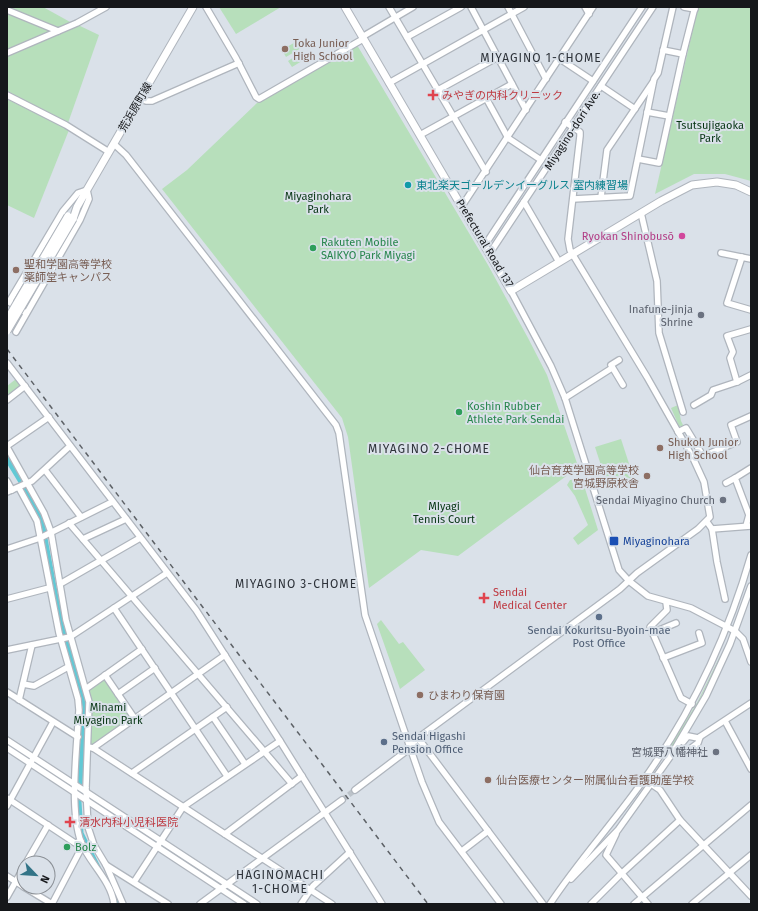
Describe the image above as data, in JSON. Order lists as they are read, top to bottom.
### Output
{
  "streets": {
    "main road": ["荒浜原町線", "Prefectural Road 137"],
    "street": ["Miyagino-dori Ave."]
  },
  "crossings": [
    ["Miyagino-dori Ave.", "Prefectural Road 137"]
  ],
  "districts": [
    "MIYAGINO 1-CHOME",
    "MIYAGINO 2-CHOME",
    "MIYAGINO 3-CHOME",
    "HAGINOMACHI 1-CHOME"
  ],
  "parks": [
    "Tsutsujigaoka Park",
    "Miyaginohara Park",
    "MIyagi Tennis Court",
    "Minami Miyagino Park"
  ],
  "places": {
    "other": [
      "Toka Junior High School",
      "東北楽天ゴールデンイーグルス 室内練習場",
      "Ryokan Shinobusō",
      "Rakuten Mobile SAIKYO Park Miyagi",
      "聖和学園高等学校 薬師堂キャンパス",
      "Inafune-jinja Shrine",
      "Koshin Rubber Athlete Park Sendai",
      "Shukoh Junior High School",
      "仙台育英学園高等学校 宮城野原校舎",
      "Sendai Miyagino Church",
      "Sendai Kokuritsu-Byoin-mae Post Office",
      "ひまわり保育園",
      "Sendai Higashi Pension Office",
      "宮城野八幡神社",
      "仙台医療センター附属仙台看護助産学校",
      "Bolz"
    ],
    "health": ["みやぎの内科クリニック", "Sendai Medical Center", "清水内科小児科医院"],
    "transit": ["Miyaginohara"]
  },
  "north": "bottom right"
}
